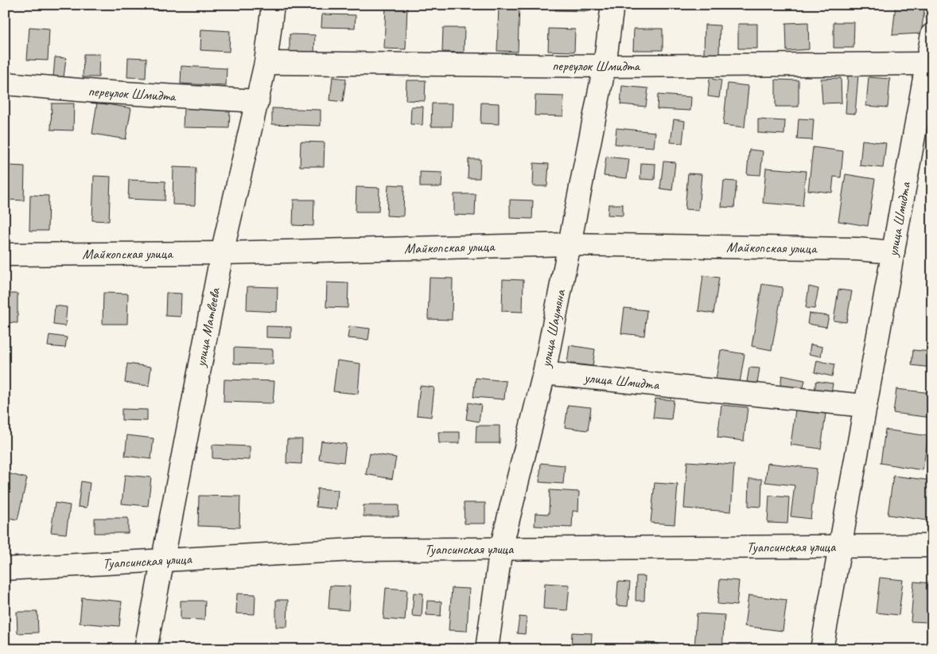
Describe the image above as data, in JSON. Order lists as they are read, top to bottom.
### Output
{
  "streets": {
    "street": [
      "переулок Шмидта",
      "улица Шмидта",
      "Майкопская улица",
      "улица Матвеева",
      "улица Шаумяна",
      "Туапсинская улица"
    ]
  },
  "crossings": [
    ["переулок Шмидта", "улица Шмидта"],
    ["переулок Шмидта", "улица Матвеева"],
    ["переулок Шмидта", "улица Шаумяна"],
    ["улица Шмидта", "Майкопская улица"],
    ["улица Шмидта", "улица Шаумяна"],
    ["улица Шмидта", "Туапсинская улица"],
    ["Майкопская улица", "улица Матвеева"],
    ["Майкопская улица", "улица Шаумяна"],
    ["улица Матвеева", "Туапсинская улица"],
    ["улица Шаумяна", "Туапсинская улица"]
  ]
}
